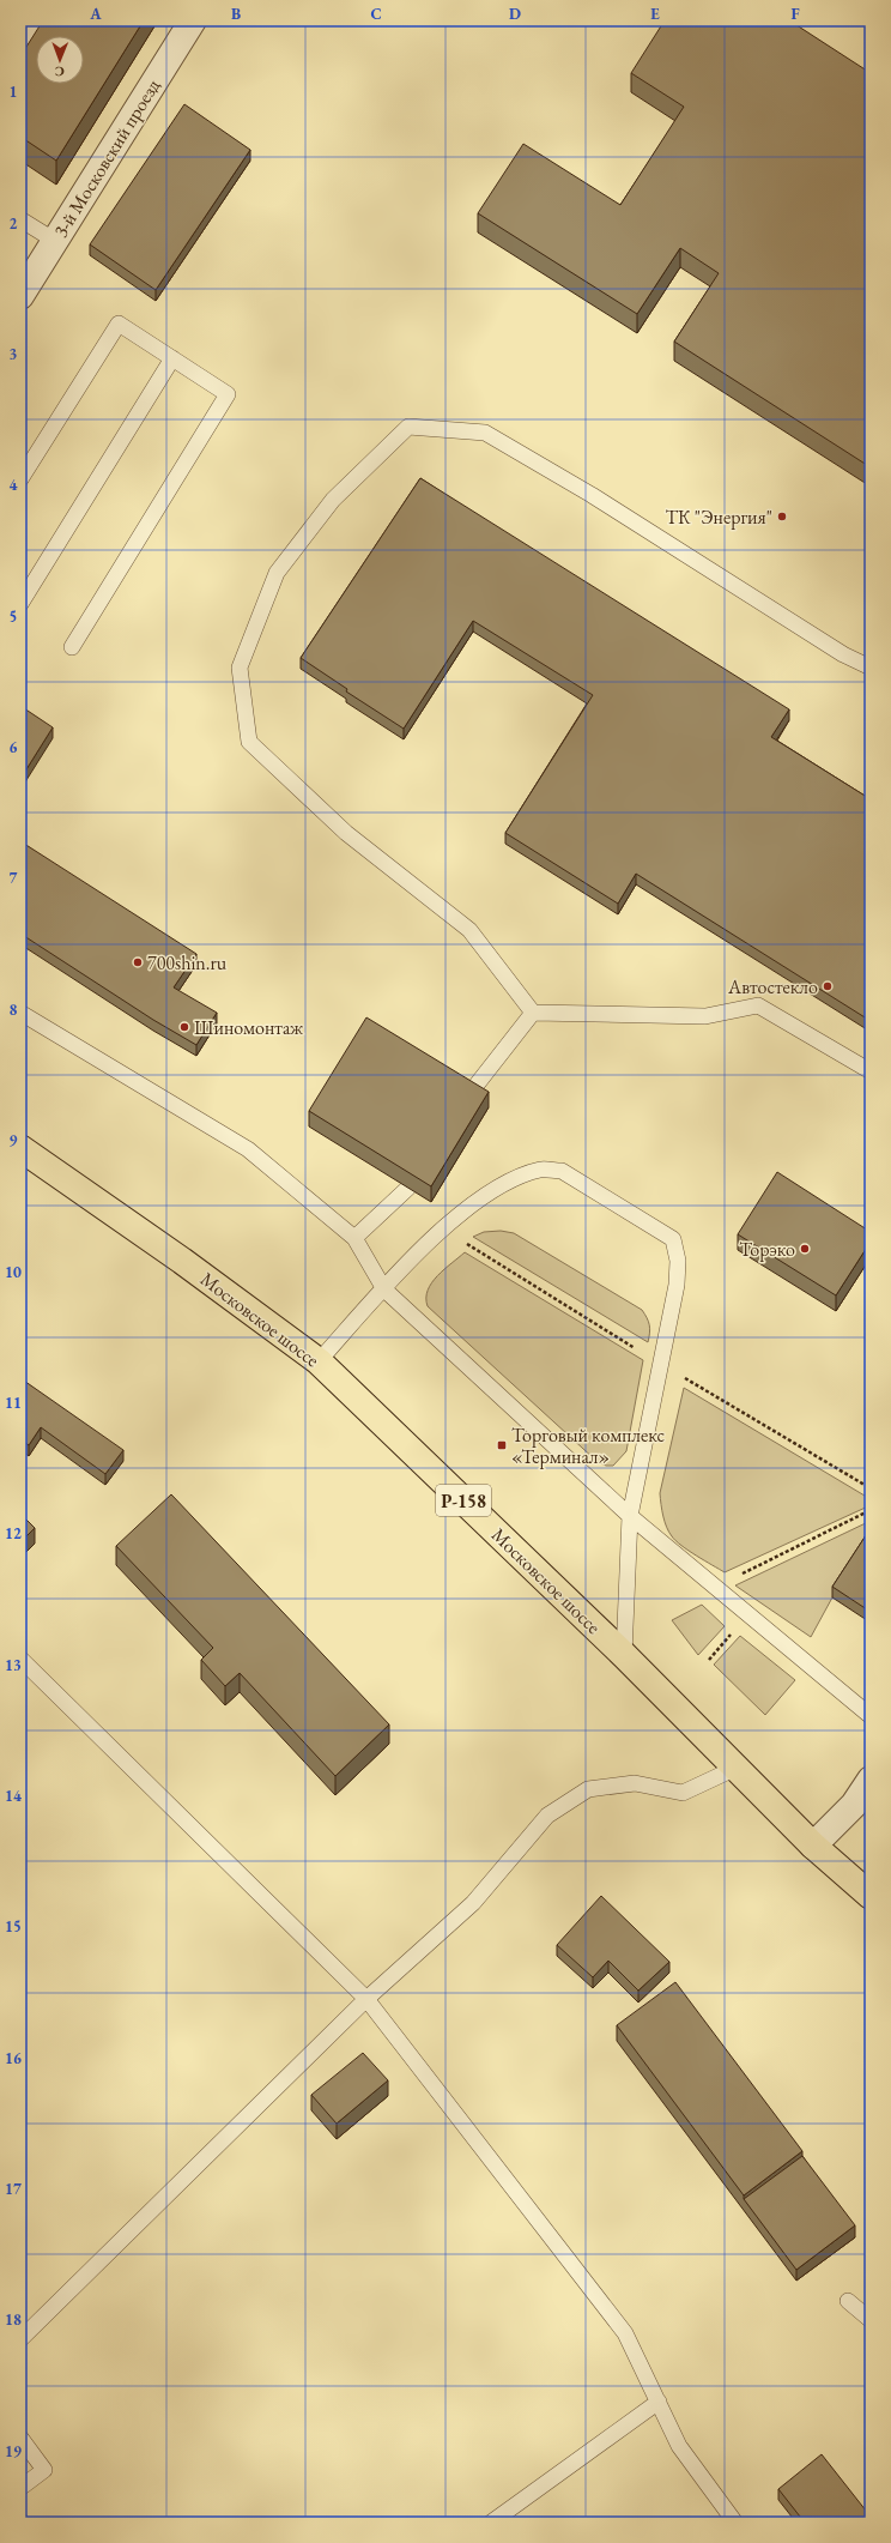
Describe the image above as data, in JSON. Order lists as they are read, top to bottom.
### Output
{
  "streets": {
    "main road": ["Московское шоссе", "Р-158"],
    "street": ["3-й Московский проезд"]
  },
  "places": {
    "other": [
      "ТК \"Энергия\"",
      "700shin.ru",
      "Автостекло",
      "Шиномонтаж",
      "Торэко"
    ],
    "transit": ["Торговый комплекс «Терминал»"]
  },
  "north": "bottom",
  "grid": {
    "columns": [
      "A",
      "B",
      "C",
      "D",
      "E",
      "F"
    ],
    "rows": [
      "1",
      "2",
      "3",
      "4",
      "5",
      "6",
      "7",
      "8",
      "9",
      "10",
      "11",
      "12",
      "13",
      "14",
      "15",
      "16",
      "17",
      "18",
      "19"
    ]
  }
}
